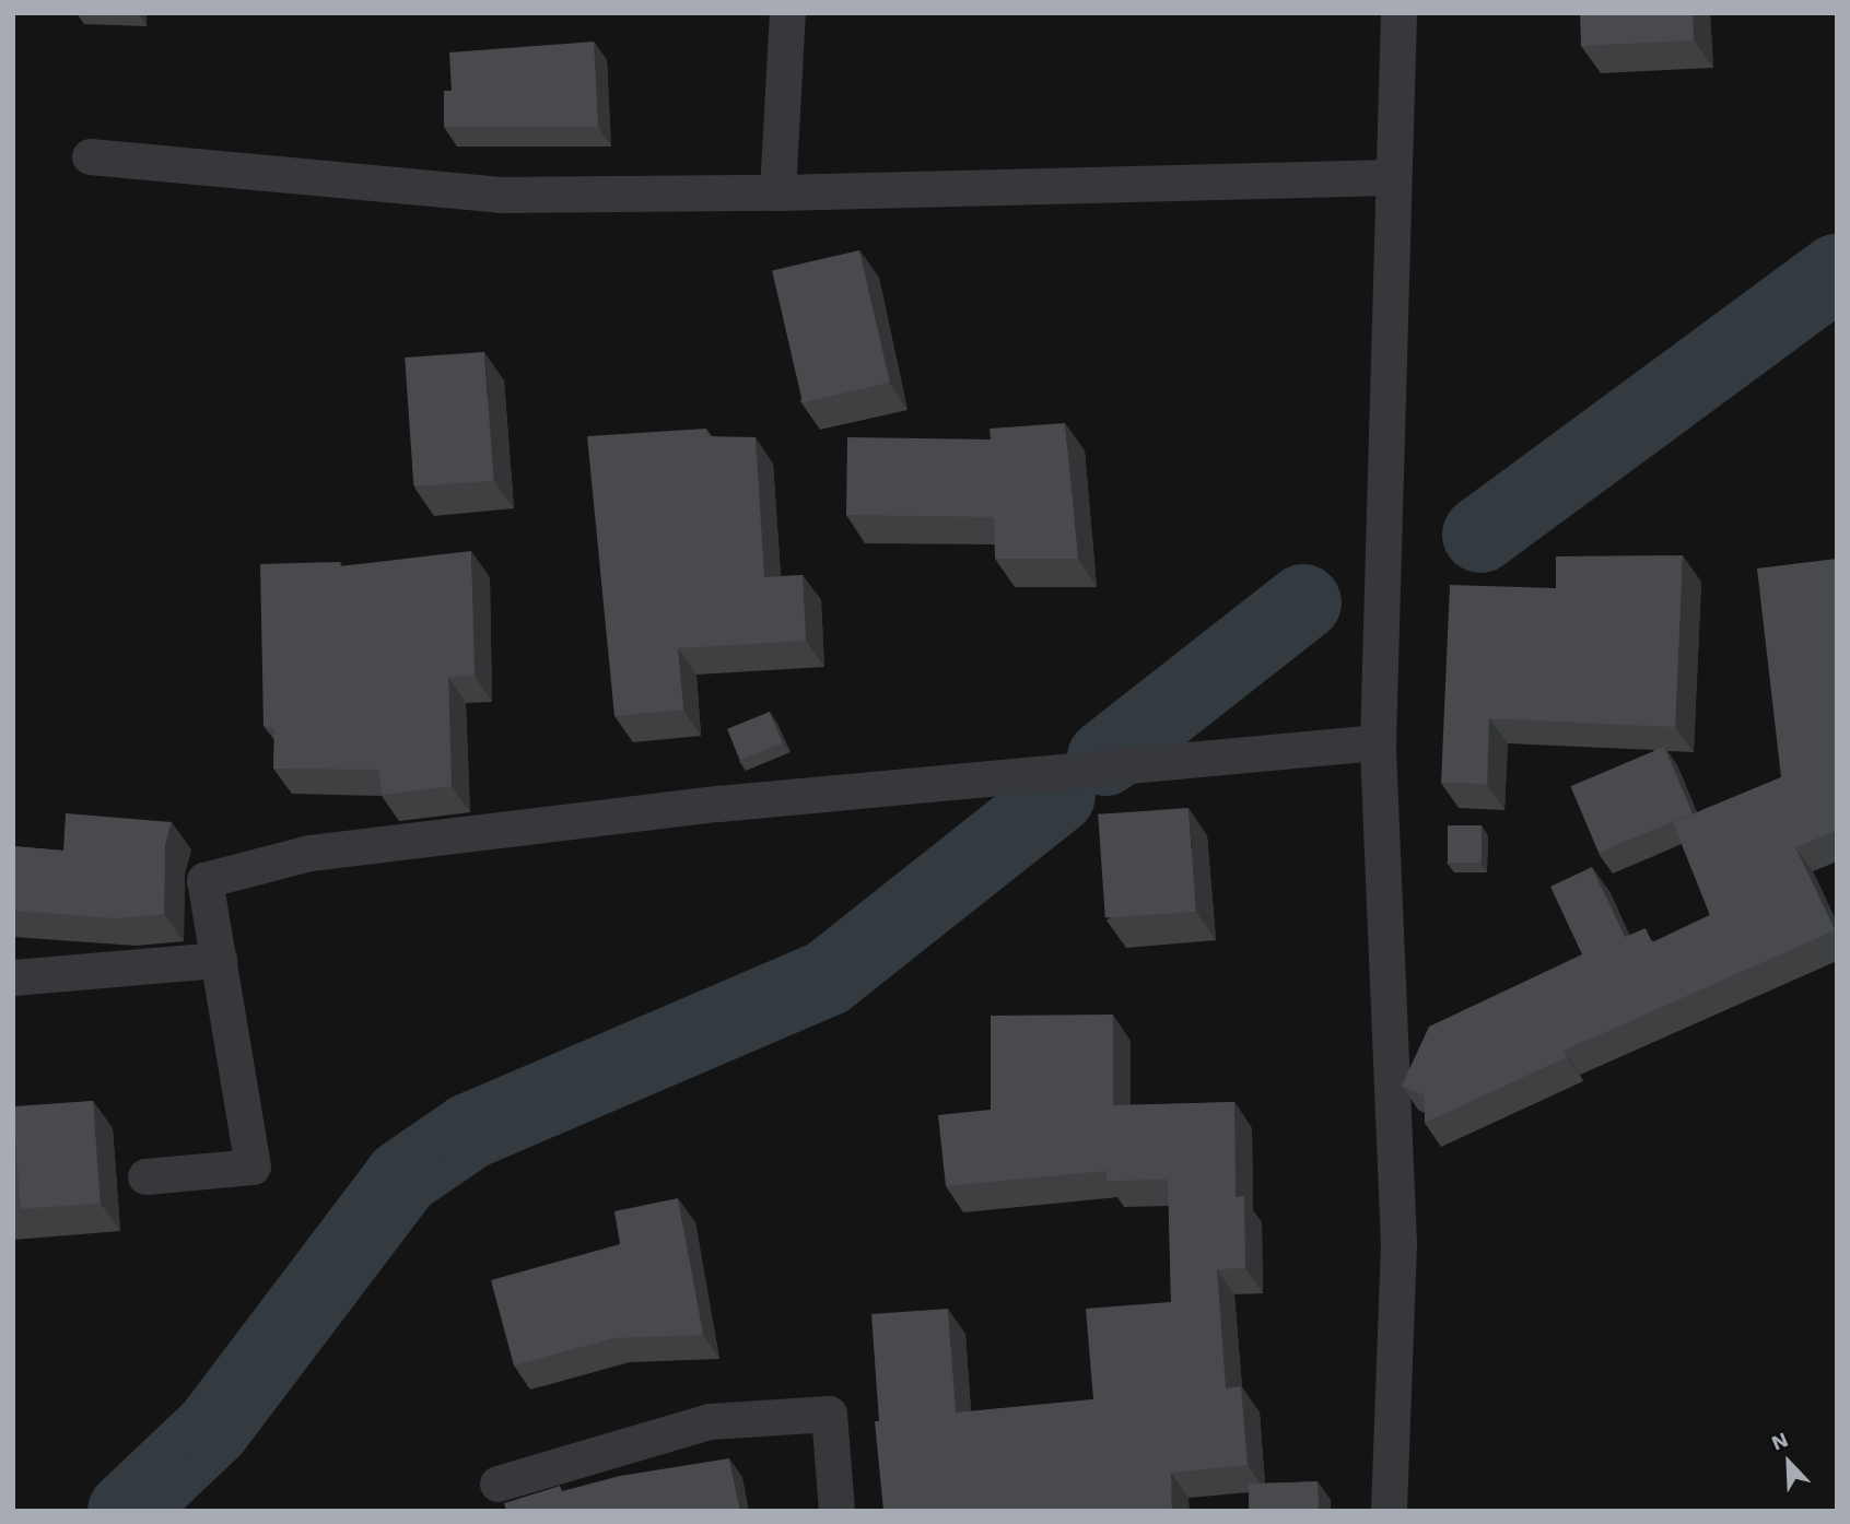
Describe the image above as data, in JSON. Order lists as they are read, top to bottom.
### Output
{
  "north": "top left"
}
